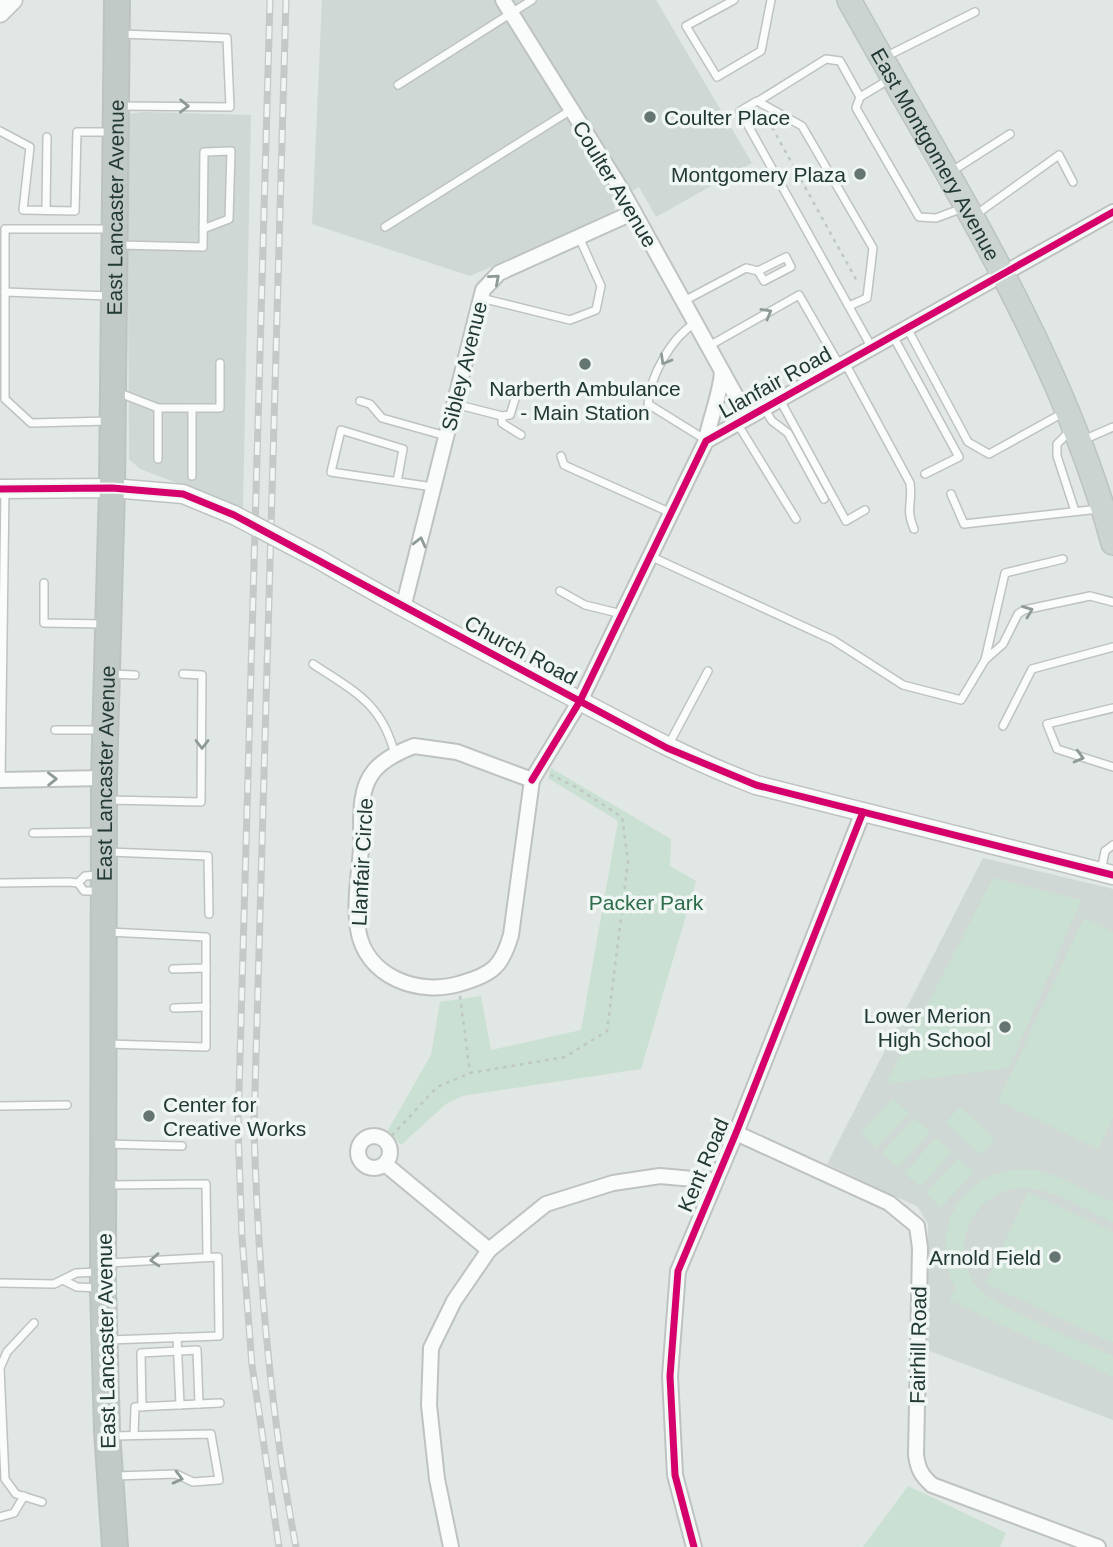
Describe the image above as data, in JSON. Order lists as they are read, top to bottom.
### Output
{
  "streets": {
    "highway": ["East Lancaster Avenue"],
    "main road": ["East Montgomery Avenue"],
    "street": [
      "Coulter Avenue",
      "Sibley Avenue",
      "Llanfair Road",
      "Church Road",
      "Llanfair Circle",
      "Kent Road",
      "Fairhill Road"
    ]
  },
  "crossings": [
    ["East Montgomery Avenue", "Llanfair Road"],
    ["Coulter Avenue", "Sibley Avenue"],
    ["Coulter Avenue", "Llanfair Road"],
    ["East Lancaster Avenue", "Church Road"],
    ["Sibley Avenue", "Church Road"],
    ["Llanfair Road", "Church Road"],
    ["Llanfair Road", "Llanfair Circle"],
    ["Church Road", "Llanfair Circle"],
    ["Church Road", "Kent Road"],
    ["Kent Road", "Fairhill Road"]
  ],
  "one_way": ["Sibley Avenue"],
  "parks": ["Packer Park"],
  "places": [
    "Coulter Place",
    "Montgomery Plaza",
    "Narberth Ambulance - Main Station",
    "Lower Merion High School",
    "Center for Creative Works",
    "Arnold Field"
  ]
}
